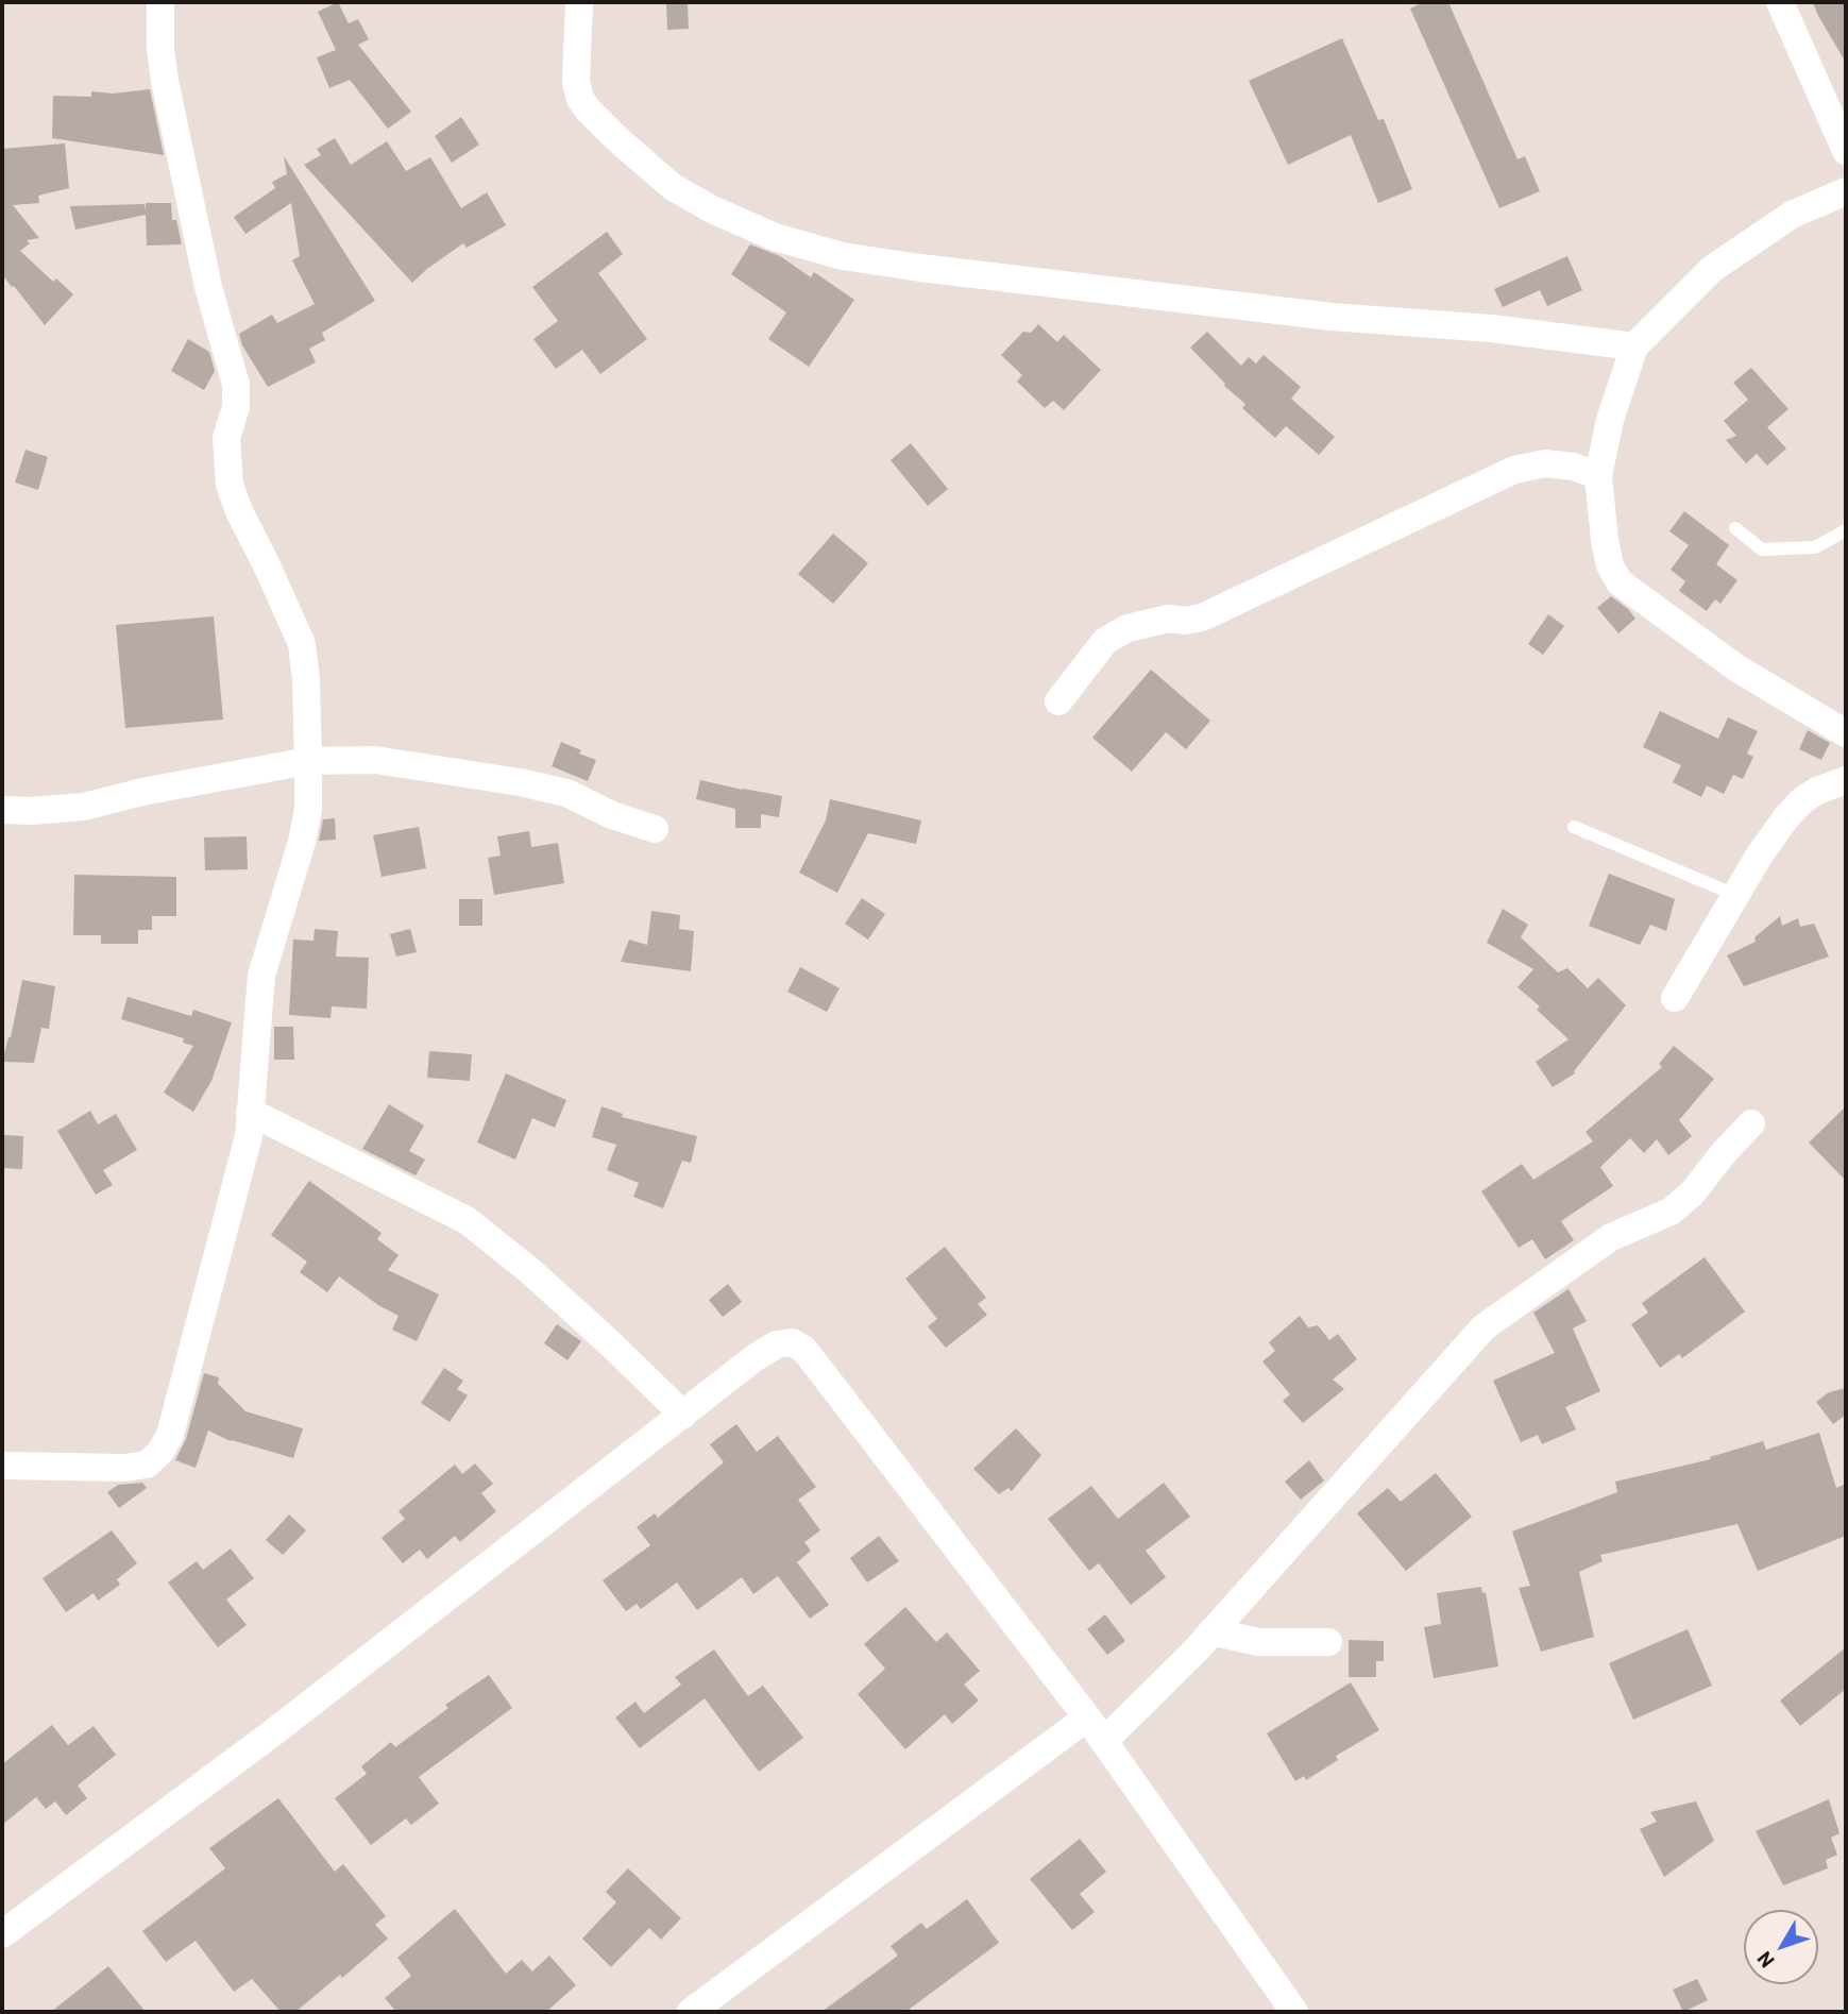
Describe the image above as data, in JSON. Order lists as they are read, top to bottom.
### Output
{
  "north": "bottom left"
}
